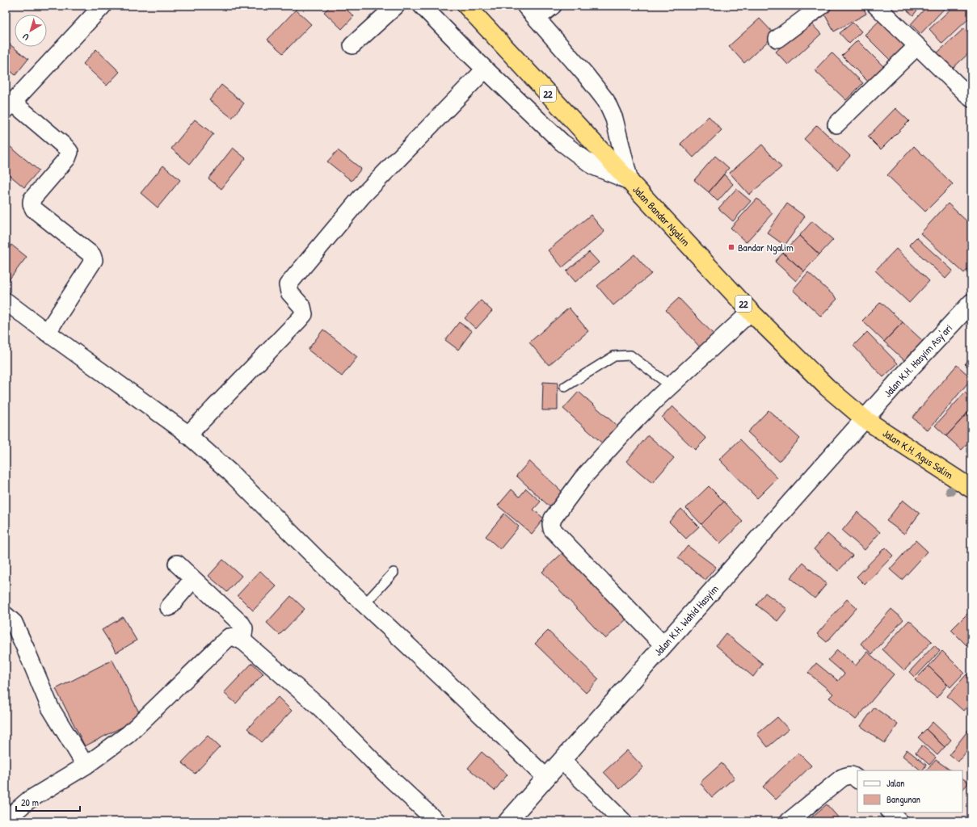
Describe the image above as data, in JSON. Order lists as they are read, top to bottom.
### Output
{
  "streets": {
    "highway": ["22", "Jalan Bandar Ngalim", "Jalan K.H. Agus Salim"],
    "main road": ["Jalan K.H. Hasyim Asy'ari", "Jalan K.H. Wahid Hasyim"]
  },
  "crossings": [
    ["Jalan Bandar Ngalim", "Jalan K.H. Hasyim Asy'ari"],
    ["Jalan Bandar Ngalim", "Jalan K.H. Agus Salim"],
    ["Jalan Bandar Ngalim", "Jalan K.H. Wahid Hasyim"],
    ["Jalan K.H. Hasyim Asy'ari", "Jalan K.H. Agus Salim"],
    ["Jalan K.H. Hasyim Asy'ari", "Jalan K.H. Wahid Hasyim"],
    ["Jalan K.H. Agus Salim", "Jalan K.H. Wahid Hasyim"]
  ],
  "places": {
    "transit": ["Bandar Ngalim"]
  },
  "legend": ["Jalan", "Bangunan"],
  "scale_bar": "20 m",
  "north": "bottom left"
}
